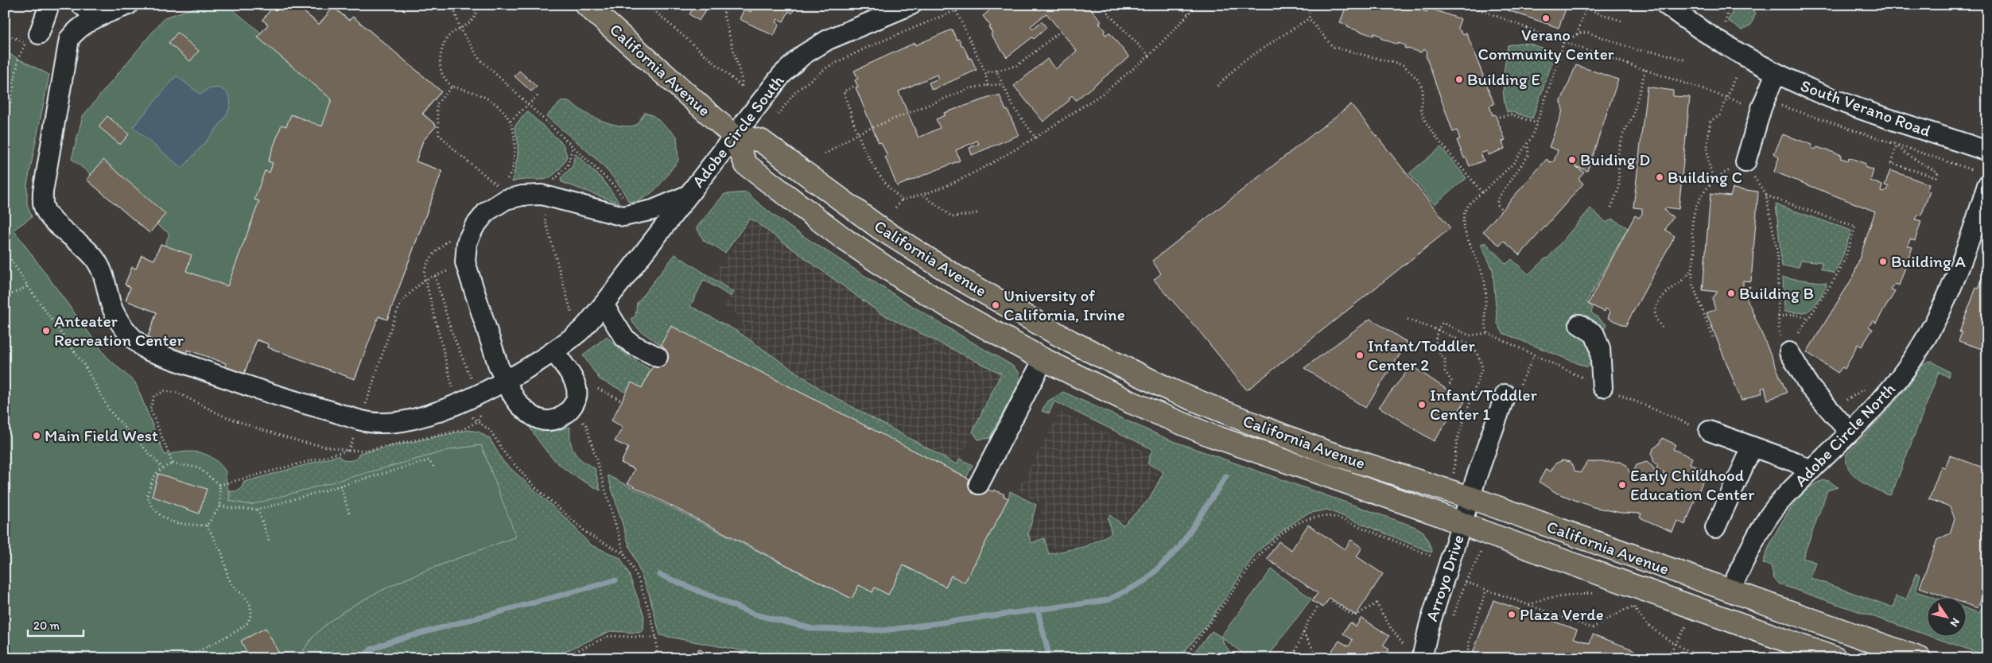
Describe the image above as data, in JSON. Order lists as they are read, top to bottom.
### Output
{
  "streets": {
    "main road": ["California Avenue"],
    "street": [
      "South Verano Road",
      "Adobe Circle South",
      "Adobe Circle North",
      "Arroyo Drive"
    ]
  },
  "crossings": [
    ["California Avenue", "Adobe Circle South"],
    ["California Avenue", "Adobe Circle North"],
    ["California Avenue", "Arroyo Drive"]
  ],
  "places": [
    "Verano Community Center",
    "Building E",
    "Buiding D",
    "Building C",
    "Building A",
    "Building B",
    "University of California, Irvine",
    "Anteater Recreation Center",
    "Infant/Toddler Center 2",
    "Infant/Toddler Center 1",
    "Main Field West",
    "Early Childhood Education Center",
    "Plaza Verde"
  ],
  "scale_bar": "20 m",
  "north": "bottom right"
}
